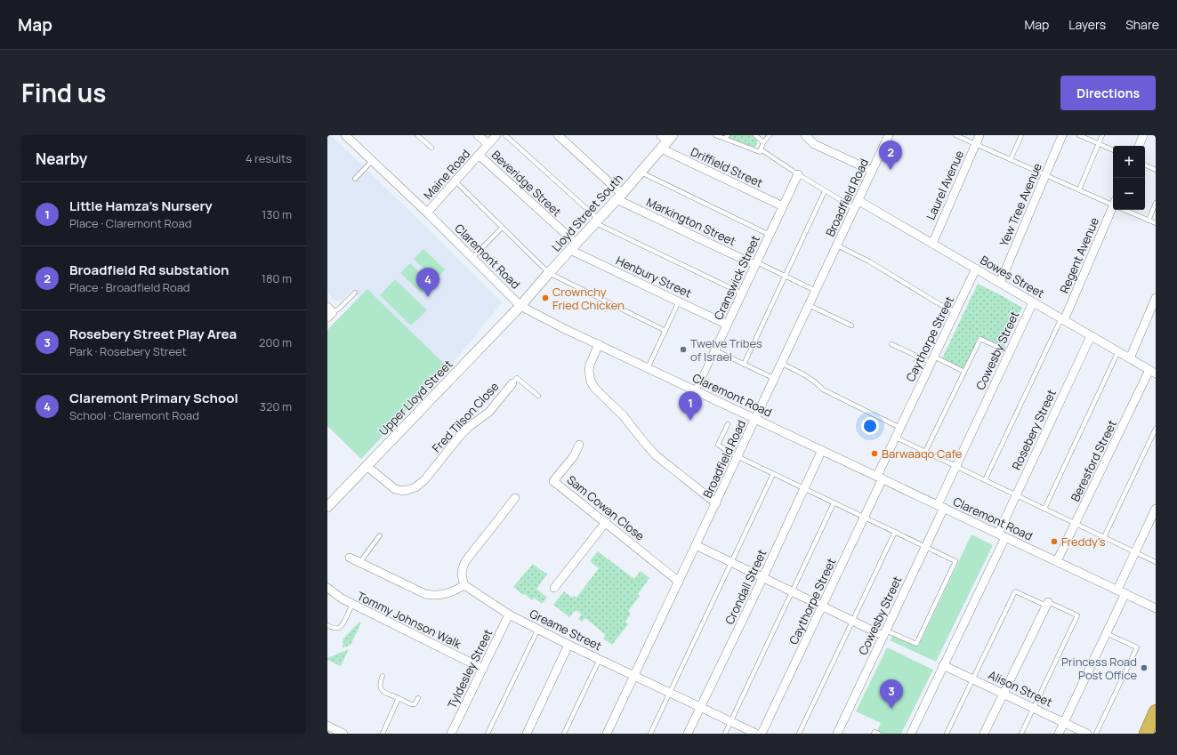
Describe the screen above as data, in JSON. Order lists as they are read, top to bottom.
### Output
{
  "streets": {
    "street": [
      "Driffield Street",
      "Maine Road",
      "Beveridge Street",
      "Laurel Avenue",
      "Broadfield Road",
      "Yew Tree Avenue",
      "Lloyd Street South",
      "Markington Street",
      "Regent Avenue",
      "Claremont Road",
      "Henbury Street",
      "Bowes Street",
      "Cranswick Street",
      "Caythorpe Street",
      "Cowesby Street",
      "Upper Lloyd Street",
      "Fred Tilson Close",
      "Rosebery Street",
      "Beresford Street",
      "Sam Cowan Close",
      "Crondall Street",
      "Tommy Johnson Walk",
      "Greame Street",
      "Tyldesley Street",
      "Alison Street"
    ]
  },
  "crossings": [
    ["Driffield Street", "Lloyd Street South"],
    ["Driffield Street", "Cranswick Street"],
    ["Maine Road", "Beveridge Street"],
    ["Maine Road", "Claremont Road"],
    ["Beveridge Street", "Lloyd Street South"],
    ["Beveridge Street", "Henbury Street"],
    ["Laurel Avenue", "Bowes Street"],
    ["Broadfield Road", "Claremont Road"],
    ["Broadfield Road", "Bowes Street"],
    ["Broadfield Road", "Sam Cowan Close"],
    ["Broadfield Road", "Greame Street"],
    ["Yew Tree Avenue", "Bowes Street"],
    ["Lloyd Street South", "Markington Street"],
    ["Lloyd Street South", "Claremont Road"],
    ["Lloyd Street South", "Henbury Street"],
    ["Lloyd Street South", "Upper Lloyd Street"],
    ["Markington Street", "Cranswick Street"],
    ["Regent Avenue", "Bowes Street"],
    ["Claremont Road", "Cranswick Street"],
    ["Claremont Road", "Caythorpe Street"],
    ["Claremont Road", "Cowesby Street"],
    ["Claremont Road", "Upper Lloyd Street"],
    ["Claremont Road", "Rosebery Street"],
    ["Claremont Road", "Beresford Street"],
    ["Claremont Road", "Crondall Street"],
    ["Henbury Street", "Cranswick Street"],
    ["Bowes Street", "Caythorpe Street"],
    ["Bowes Street", "Cowesby Street"],
    ["Bowes Street", "Rosebery Street"],
    ["Bowes Street", "Beresford Street"],
    ["Upper Lloyd Street", "Fred Tilson Close"],
    ["Rosebery Street", "Alison Street"],
    ["Crondall Street", "Greame Street"],
    ["Tommy Johnson Walk", "Tyldesley Street"],
    ["Greame Street", "Tyldesley Street"]
  ],
  "places": [
    "Crownchy Fried Chicken",
    "Twelve Tribes of Israel",
    "Barwaaqo Cafe",
    "Freddy's",
    "Princess Road Post Office"
  ],
  "page": {
    "header": "Map",
    "nav": ["Map", "Layers", "Share"],
    "title": "Find us",
    "buttons": "Directions",
    "heading": ["Nearby", "4 results"],
    "pins": [
      "2",
      "4",
      "1",
      "3"
    ],
    "map_buttons": ["+", "−"],
    "list": [
      {
        "mark": "1",
        "name": "Little Hamza's Nursery",
        "note": "Place · Claremont Road",
        "value": "130 m"
      },
      {
        "mark": "2",
        "name": "Broadfield Rd substation",
        "note": "Place · Broadfield Road",
        "value": "180 m"
      },
      {
        "mark": "3",
        "name": "Rosebery Street Play Area",
        "note": "Park · Rosebery Street",
        "value": "200 m"
      },
      {
        "mark": "4",
        "name": "Claremont Primary School",
        "note": "School · Claremont Road",
        "value": "320 m"
      }
    ]
  }
}
